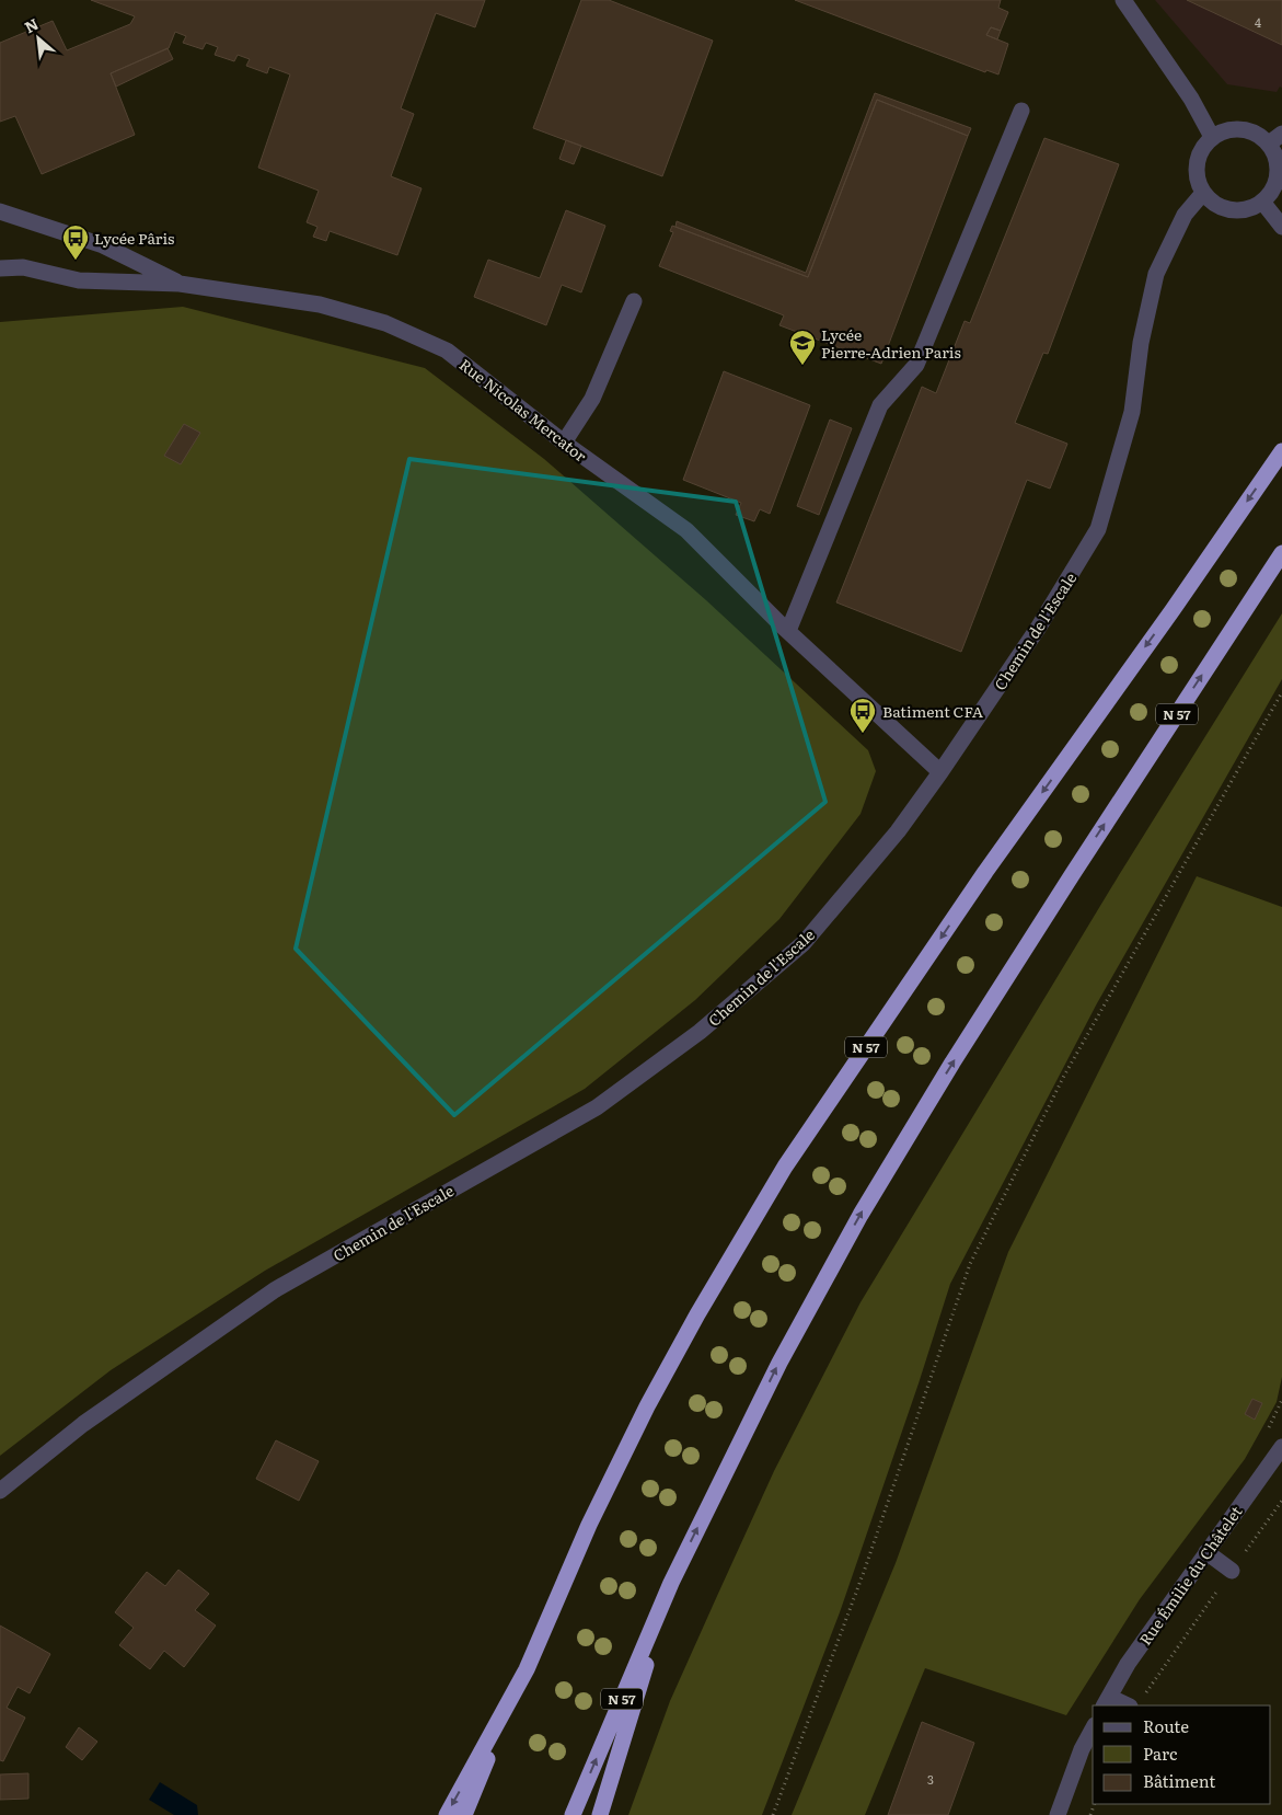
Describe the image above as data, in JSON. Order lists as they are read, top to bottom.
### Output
{
  "streets": {
    "highway": ["N 57"],
    "street": ["Rue Nicolas Mercator", "Chemin de l'Escale", "Rue Émilie du Châtelet"]
  },
  "crossings": [
    ["Rue Nicolas Mercator", "Chemin de l'Escale"]
  ],
  "places": {
    "bus stop": ["Lycée Pâris", "Batiment CFA"],
    "school or university": ["Lycée Pierre-Adrien Paris"]
  },
  "house_numbers": ["4", "3"],
  "legend": ["Route", "Parc", "Bâtiment"],
  "north": "top left"
}
